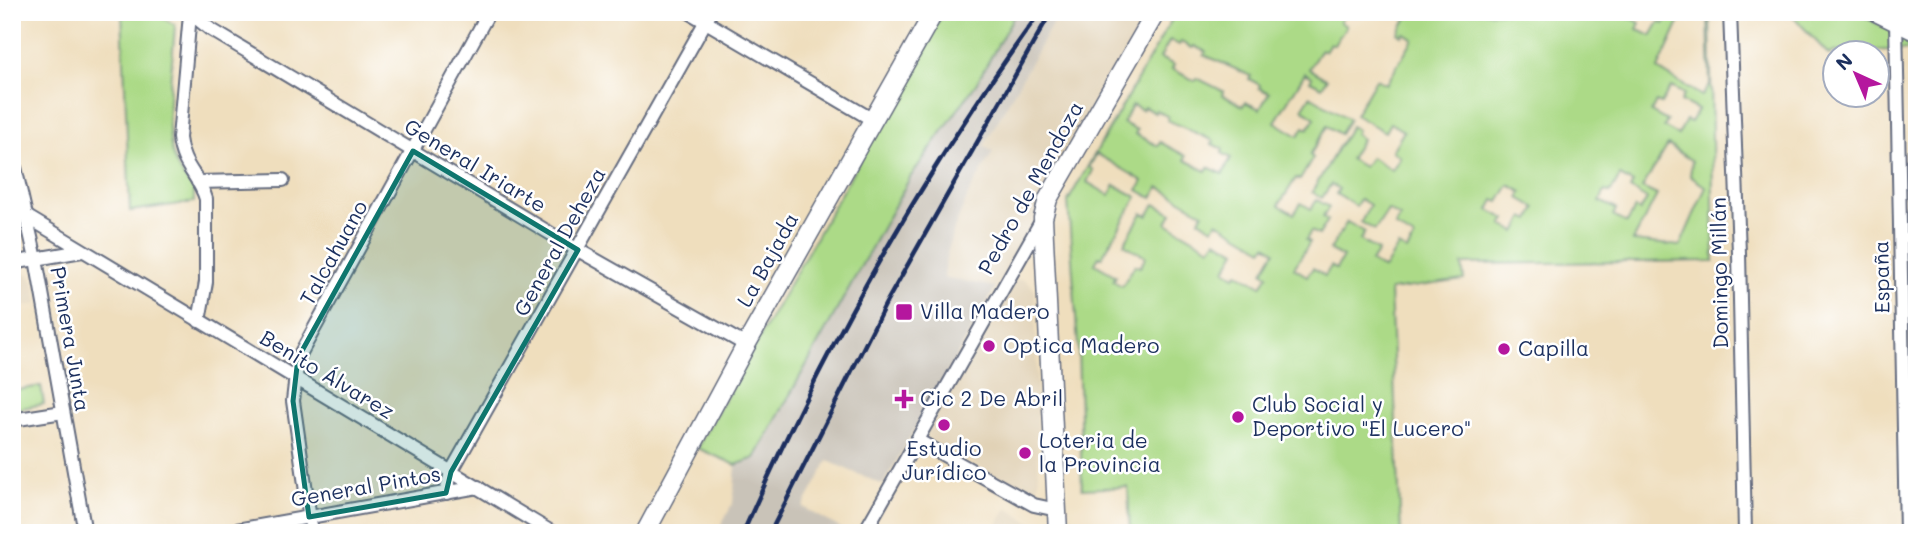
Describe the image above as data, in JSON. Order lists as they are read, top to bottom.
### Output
{
  "streets": {
    "street": [
      "General Iriarte",
      "Pedro de Mendoza",
      "General Deheza",
      "Talcahuano",
      "La Bajada",
      "Domingo Millán",
      "España",
      "Primera Junta",
      "Benito Álvarez",
      "General Pintos"
    ]
  },
  "crossings": [
    ["General Iriarte", "General Deheza"],
    ["General Iriarte", "Talcahuano"],
    ["General Iriarte", "La Bajada"],
    ["General Deheza", "Benito Álvarez"],
    ["General Deheza", "General Pintos"],
    ["Talcahuano", "Benito Álvarez"],
    ["Talcahuano", "General Pintos"],
    ["Primera Junta", "Benito Álvarez"],
    ["Benito Álvarez", "General Pintos"]
  ],
  "places": {
    "transit": ["Villa Madero"],
    "other": [
      "Optica Madero",
      "Capilla",
      "Club Social y Deportivo \"El Lucero\"",
      "Estudio Jurídico",
      "Loteria de la Provincia"
    ],
    "health": ["Cic 2 De Abril"]
  },
  "north": "top left"
}
